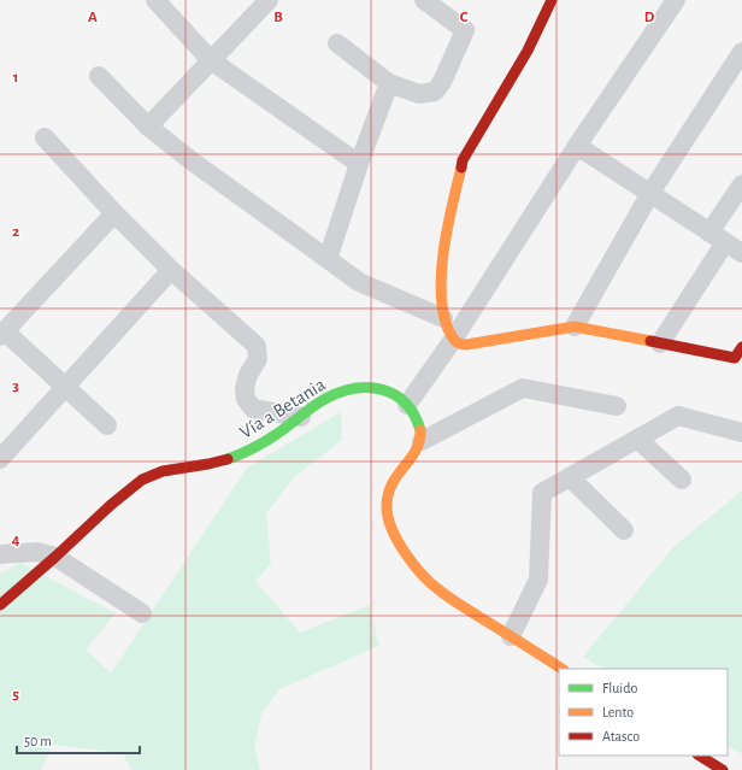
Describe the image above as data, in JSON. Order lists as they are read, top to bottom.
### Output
{
  "streets": {
    "street": ["Vía a Betania"]
  },
  "legend": ["Fluido", "Lento", "Atasco"],
  "scale_bar": "50 m",
  "grid": {
    "columns": [
      "A",
      "B",
      "C",
      "D"
    ],
    "rows": [
      "1",
      "2",
      "3",
      "4",
      "5"
    ]
  }
}
